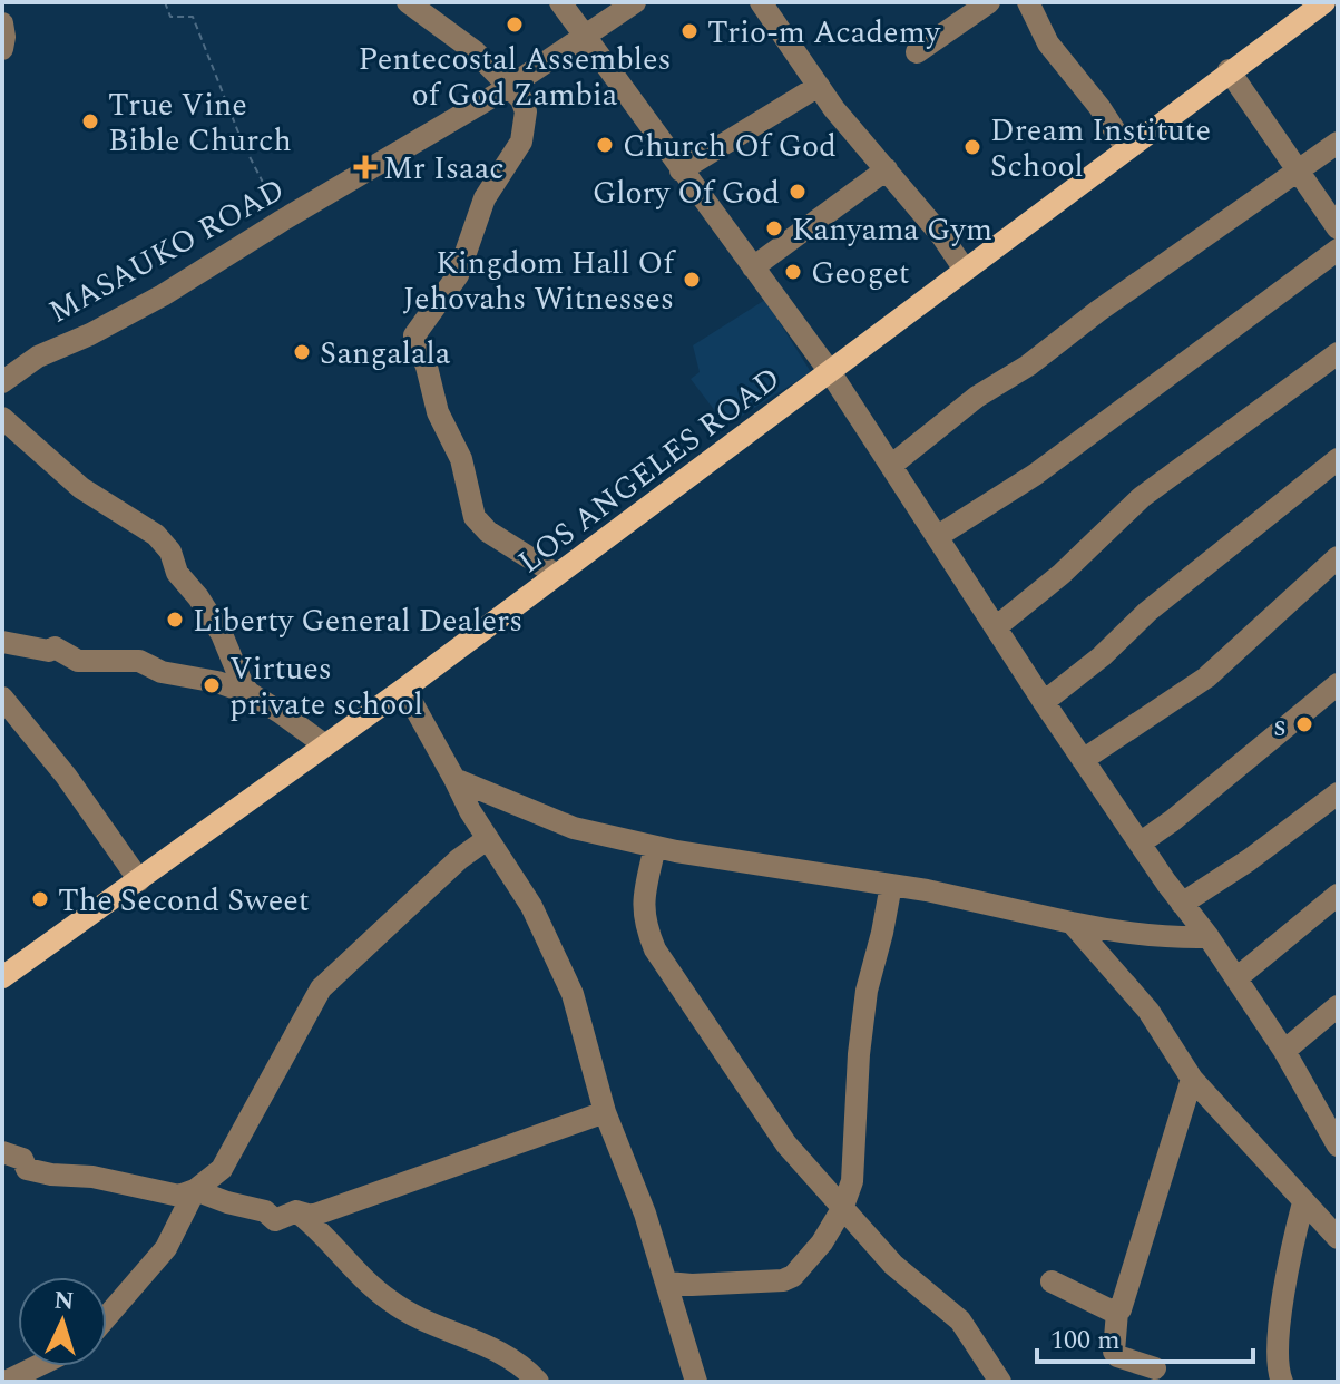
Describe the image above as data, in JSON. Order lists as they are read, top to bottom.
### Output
{
  "streets": {
    "main road": ["LOS ANGELES ROAD"],
    "street": ["MASAUKO ROAD"]
  },
  "places": {
    "other": [
      "Pentecostal Assembles of God Zambia",
      "Trio-m Academy",
      "True Vine Bible Church",
      "Church Of God",
      "Dream Institute School",
      "Glory Of God",
      "Kanyama Gym",
      "Geoget",
      "Kingdom Hall Of Jehovahs Witnesses",
      "Sangalala",
      "Liberty General Dealers",
      "Virtues private school",
      "s",
      "The Second Sweet"
    ],
    "health": ["Mr Isaac"]
  },
  "scale_bar": "100 m",
  "north": "top"
}
